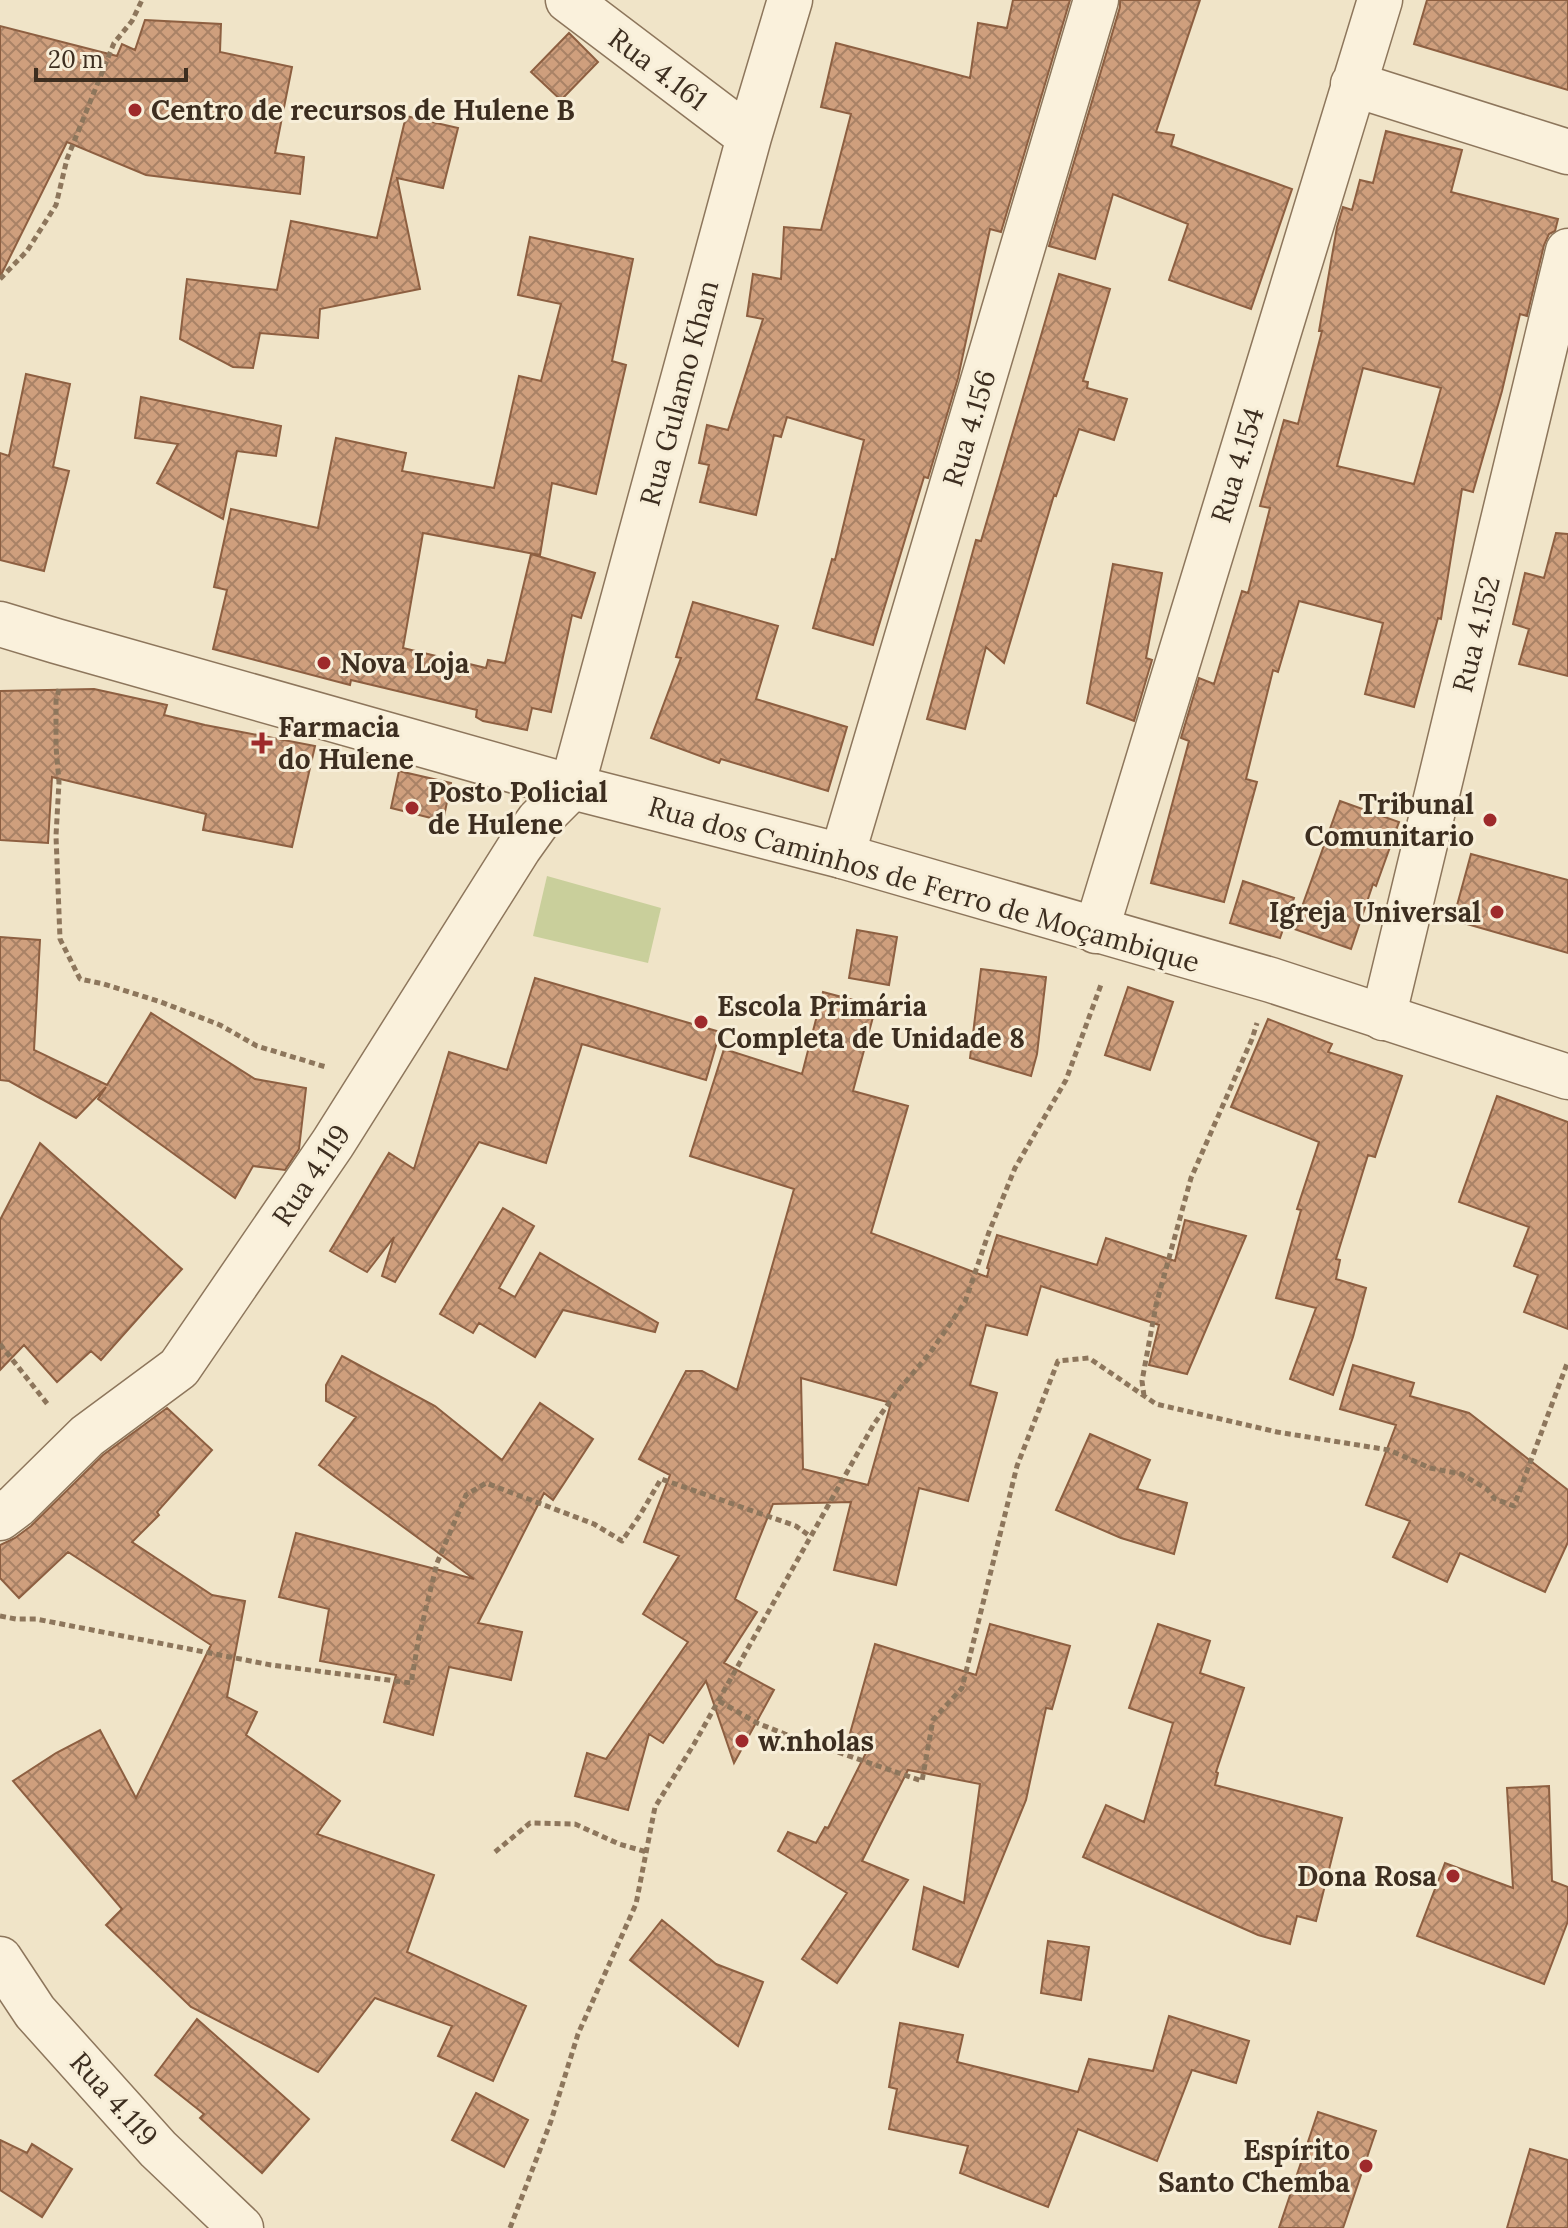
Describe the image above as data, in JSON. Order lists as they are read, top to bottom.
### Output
{
  "streets": {
    "street": [
      "Rua 4.161",
      "Rua Gulamo Khan",
      "Rua 4.156",
      "Rua 4.154",
      "Rua 4.152",
      "Rua dos Caminhos de Ferro de Moçambique",
      "Rua 4.119"
    ]
  },
  "crossings": [
    ["Rua 4.161", "Rua Gulamo Khan"],
    ["Rua Gulamo Khan", "Rua dos Caminhos de Ferro de Moçambique"],
    ["Rua Gulamo Khan", "Rua 4.119"],
    ["Rua 4.156", "Rua dos Caminhos de Ferro de Moçambique"],
    ["Rua 4.154", "Rua dos Caminhos de Ferro de Moçambique"],
    ["Rua 4.152", "Rua dos Caminhos de Ferro de Moçambique"],
    ["Rua dos Caminhos de Ferro de Moçambique", "Rua 4.119"]
  ],
  "places": {
    "other": [
      "Centro de recursos de Hulene B",
      "Nova Loja",
      "Posto Policial de Hulene",
      "Tribunal Comunitario",
      "Igreja Universal",
      "Escola Primária Completa de Unidade 8",
      "w.nholas",
      "Dona Rosa",
      "Espírito Santo Chemba"
    ],
    "health": ["Farmacia do Hulene"]
  },
  "scale_bar": "20 m"
}
